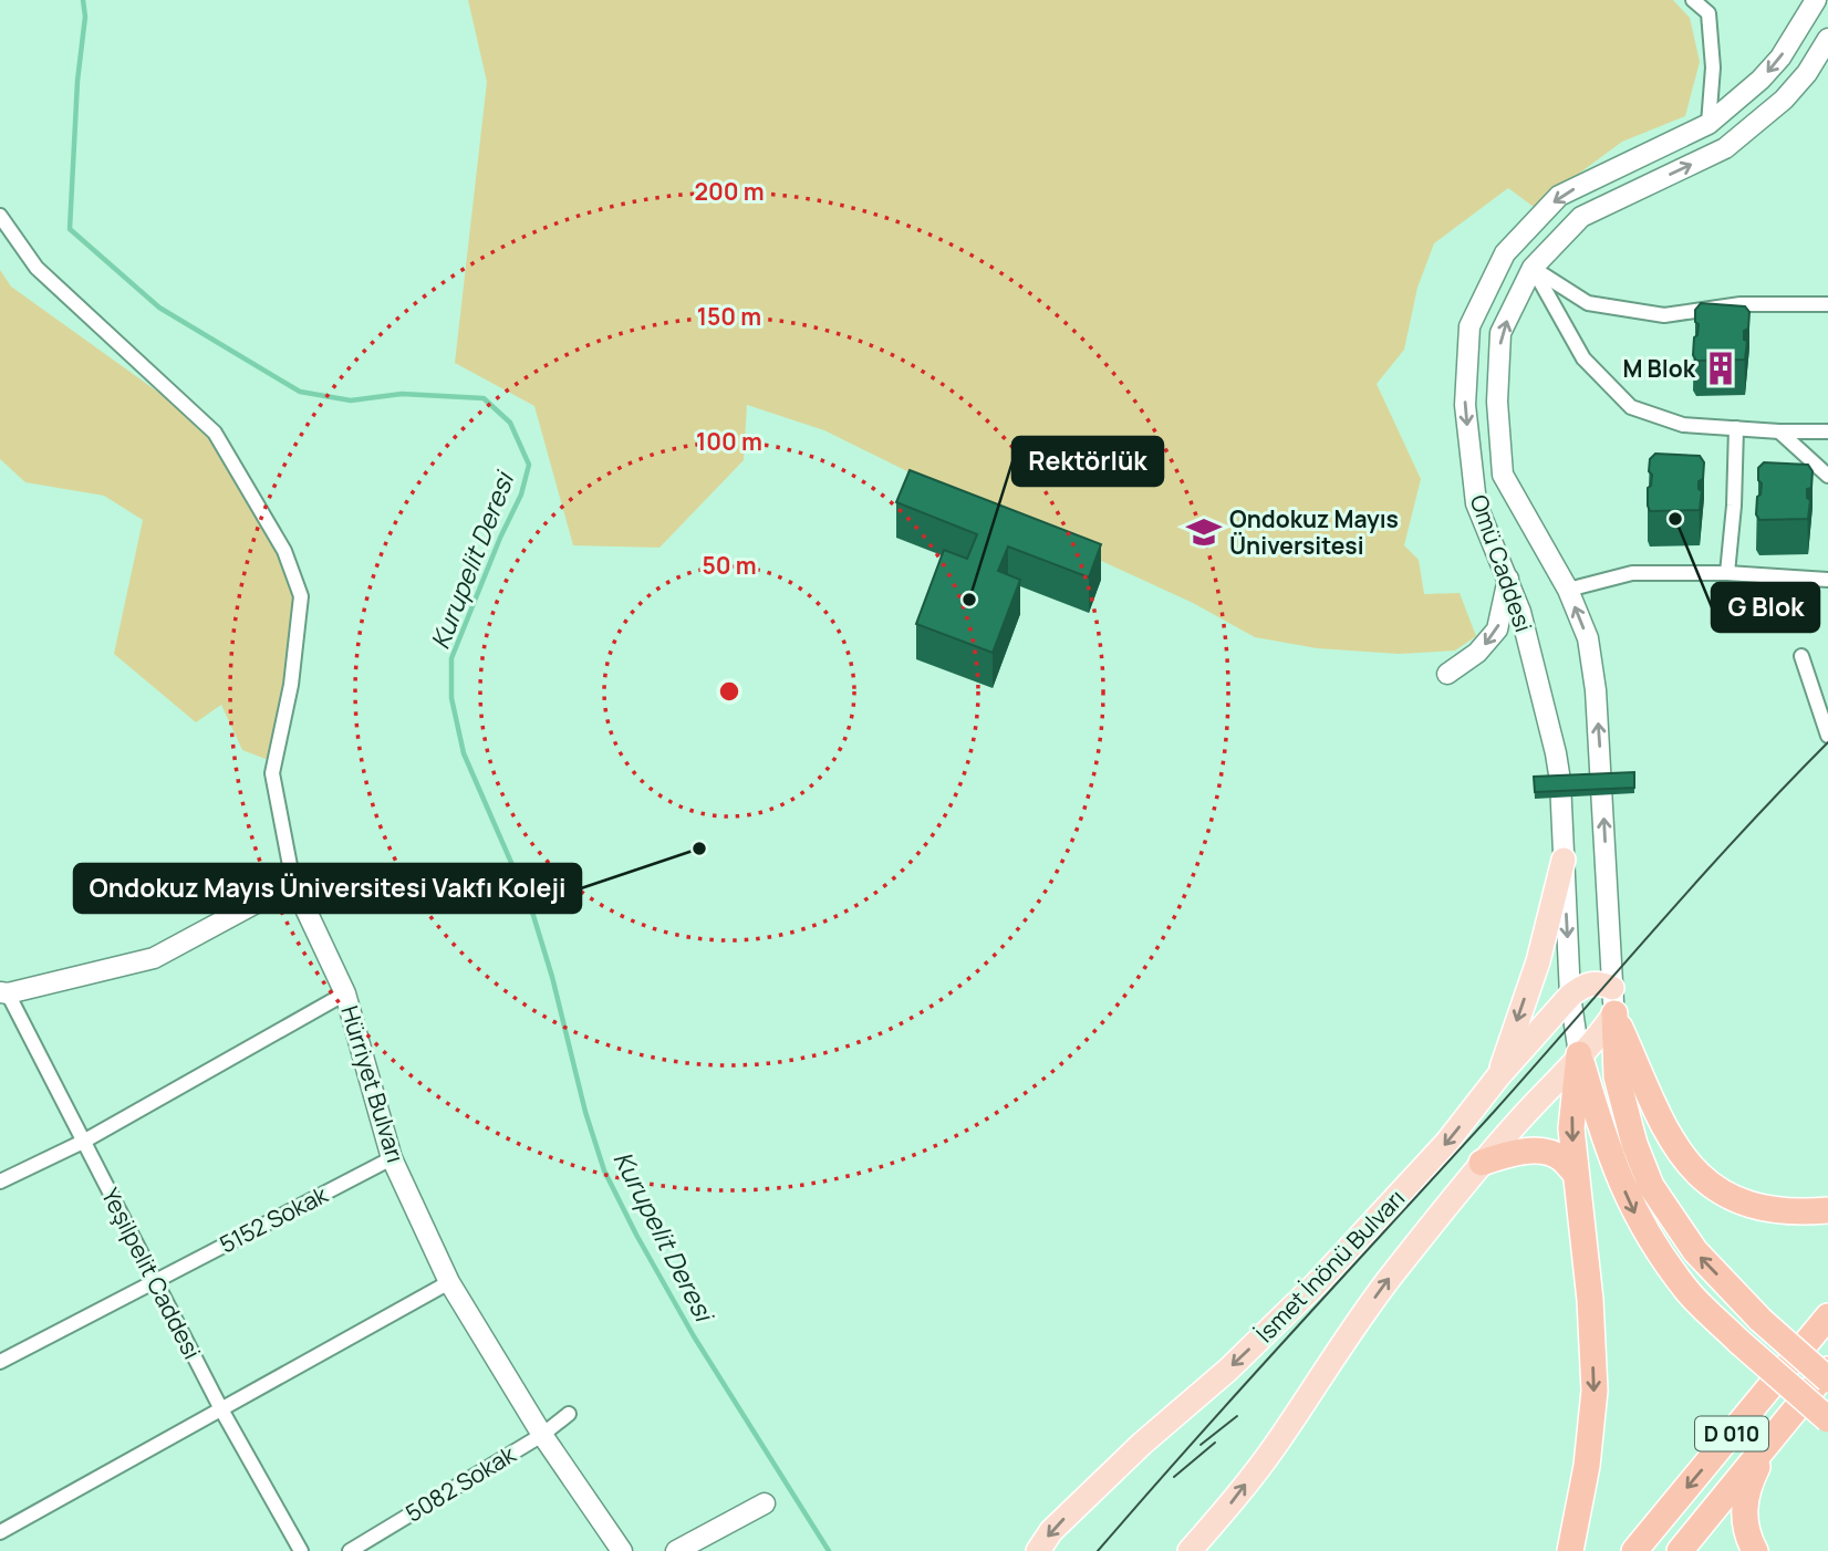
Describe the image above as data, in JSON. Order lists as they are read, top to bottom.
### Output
{
  "streets": {
    "highway": ["D 010"],
    "main road": ["İsmet İnönü Bulvarı"],
    "street": [
      "Omü Caddesi",
      "Hürriyet Bulvarı",
      "5152 Sokak",
      "Yeşilpelit Caddesi",
      "5082 Sokak"
    ]
  },
  "crossings": [
    ["Omü Caddesi", "İsmet İnönü Bulvarı"],
    ["Hürriyet Bulvarı", "5152 Sokak"],
    ["Hürriyet Bulvarı", "5082 Sokak"],
    ["5152 Sokak", "Yeşilpelit Caddesi"]
  ],
  "water": ["Kurupelit Deresi"],
  "places": {
    "building": ["M Blok"],
    "other": ["G Blok", "Rektörlük", "Ondokuz Mayıs Üniversitesi Vakfı Koleji"],
    "school or university": ["Ondokuz Mayıs Üniversitesi"]
  },
  "rings": [
    "200 m",
    "150 m",
    "100 m",
    "50 m"
  ]
}
